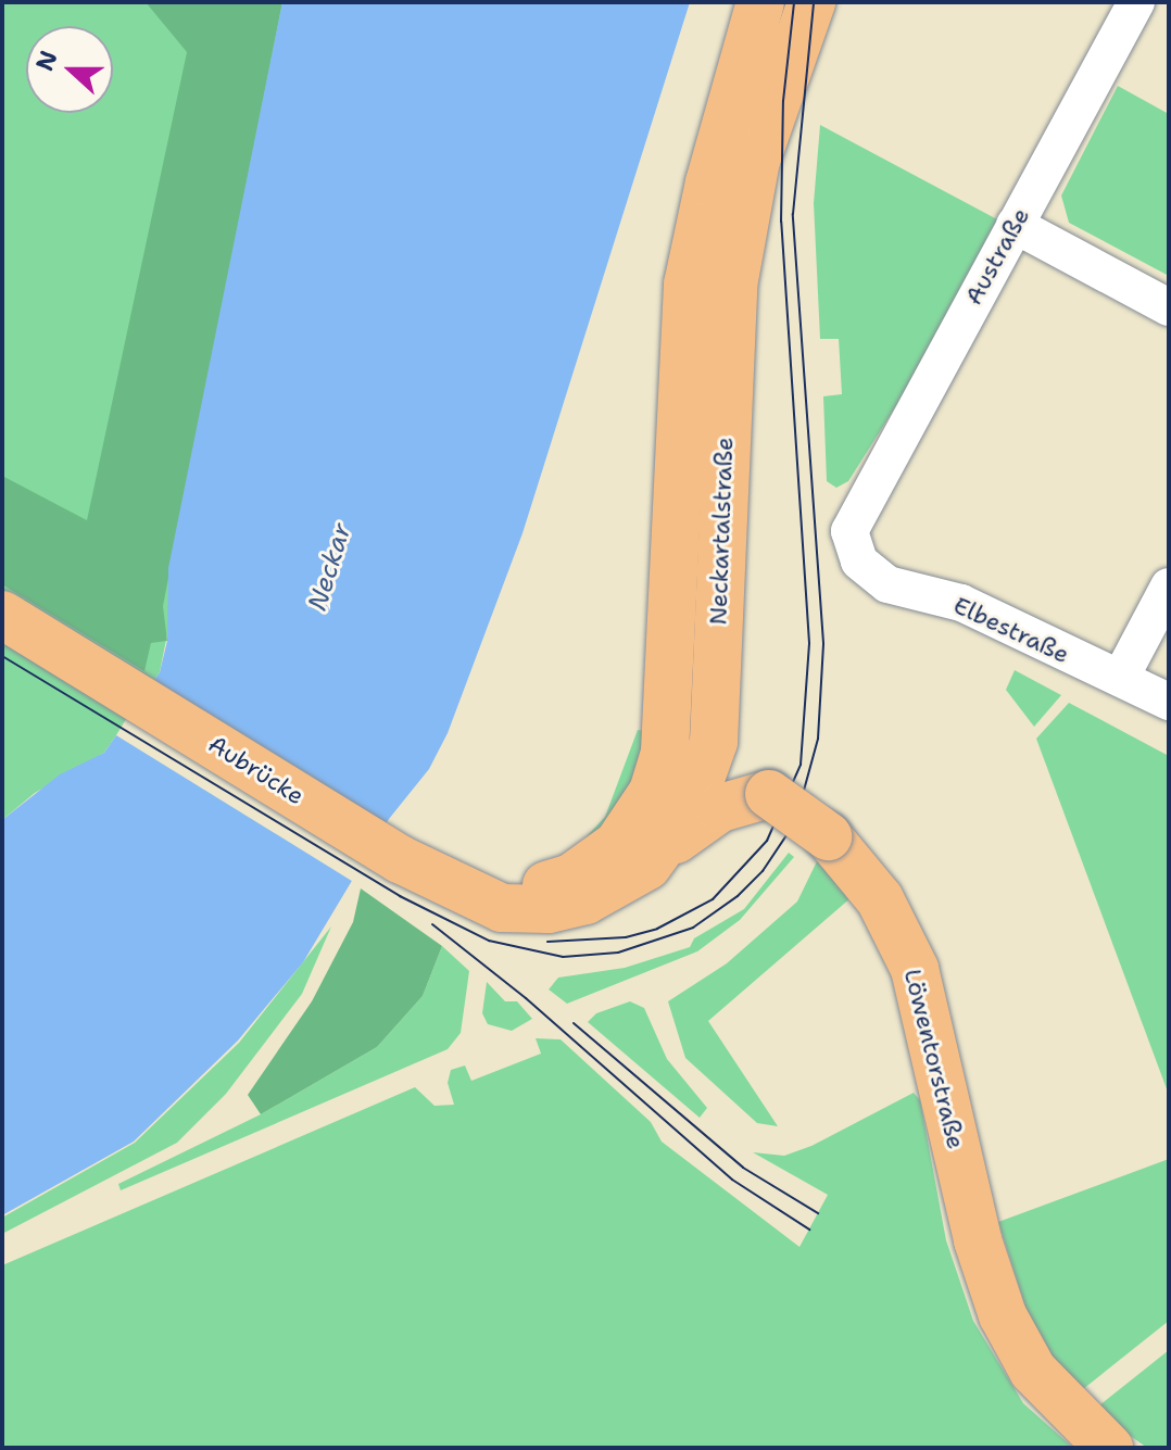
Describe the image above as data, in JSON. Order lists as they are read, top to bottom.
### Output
{
  "streets": {
    "main road": ["Neckartalstraße", "Aubrücke", "Löwentorstraße"],
    "street": ["Austraße", "Elbestraße"]
  },
  "crossings": [
    ["Austraße", "Elbestraße"],
    ["Neckartalstraße", "Aubrücke"],
    ["Neckartalstraße", "Löwentorstraße"]
  ],
  "water": ["Neckar"],
  "north": "left"
}
